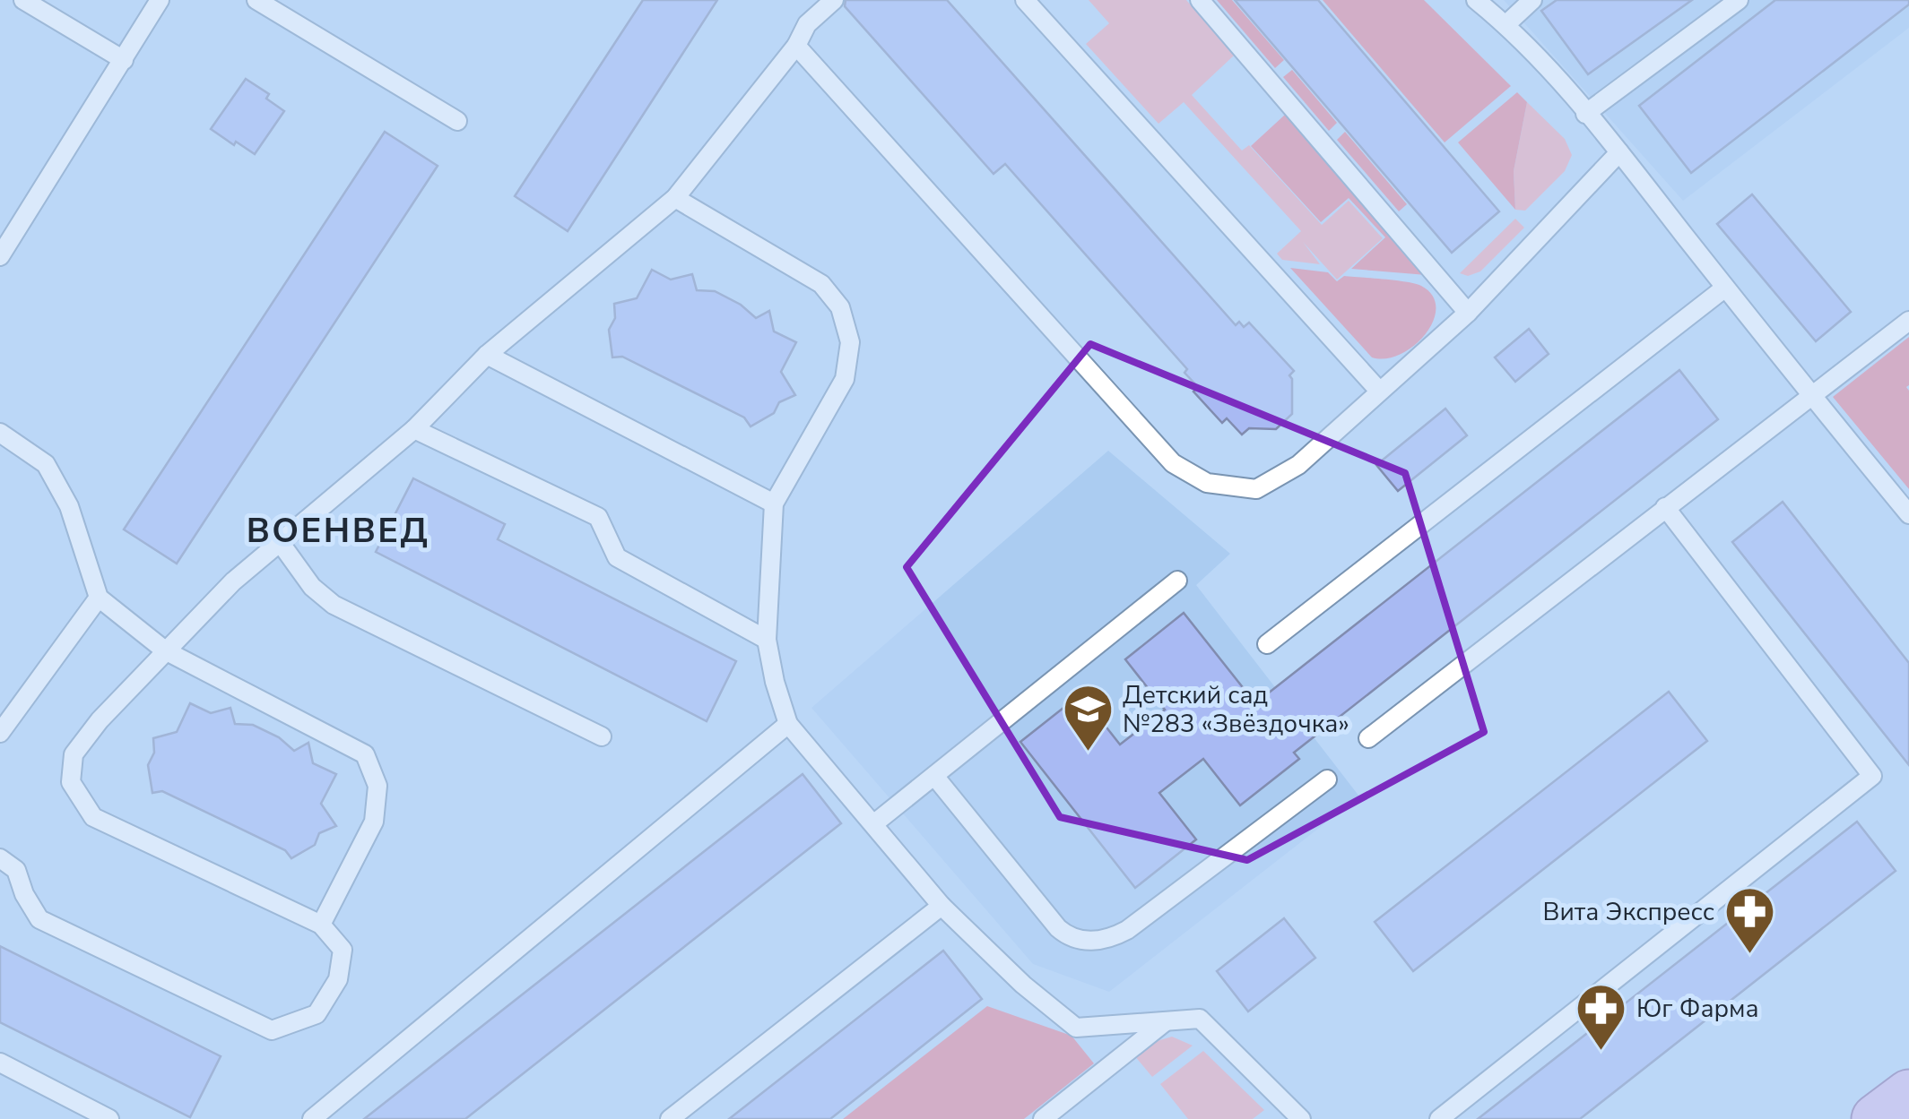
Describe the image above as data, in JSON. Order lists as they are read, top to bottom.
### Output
{
  "districts": ["ВОЕНВЕД"],
  "places": {
    "school or university": ["Детский сад №283 «Звёздочка»"],
    "pharmacy": ["Вита Экспресс", "Юг Фарма"]
  }
}
